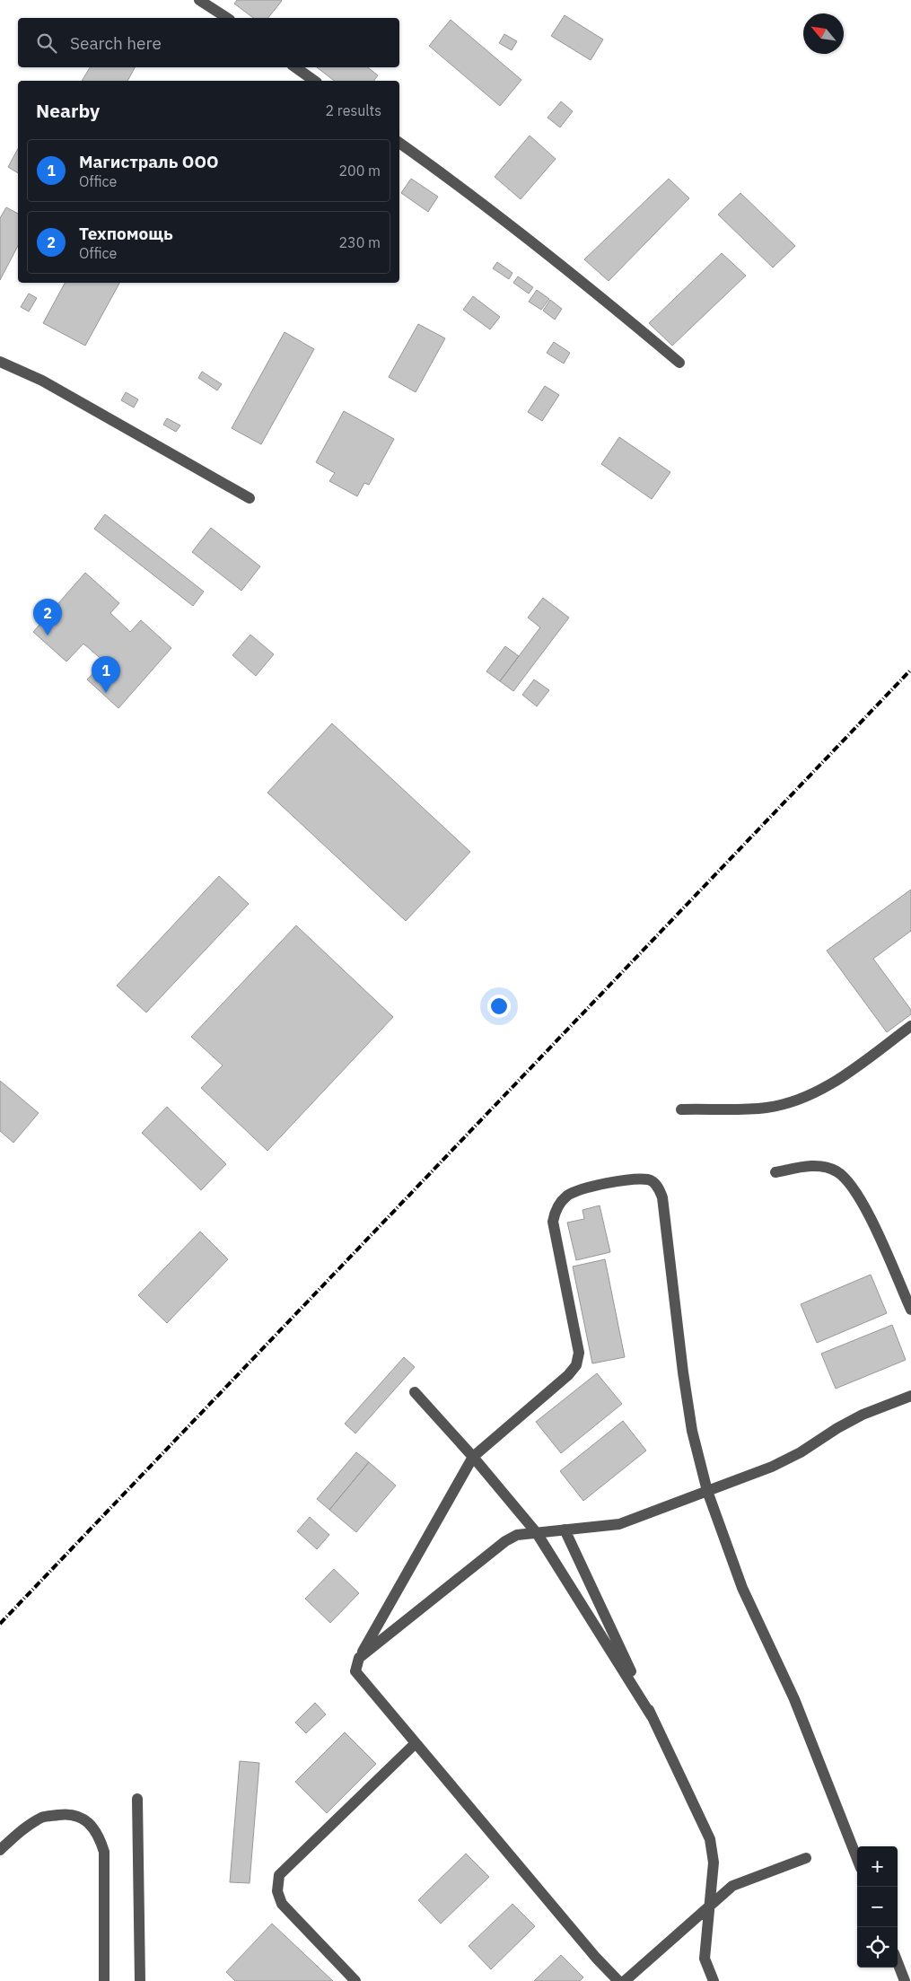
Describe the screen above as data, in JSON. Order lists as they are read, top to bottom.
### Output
{
  "north": "top left",
  "page": {
    "search": "Search here",
    "heading": ["Nearby", "2 results"],
    "list": [
      {
        "mark": "1",
        "name": "Магистраль ООО",
        "note": "Office",
        "value": "200 m"
      },
      {
        "mark": "2",
        "name": "Техпомощь",
        "note": "Office",
        "value": "230 m"
      }
    ],
    "pins": ["2", "1"],
    "map_buttons": ["+", "−"]
  }
}
